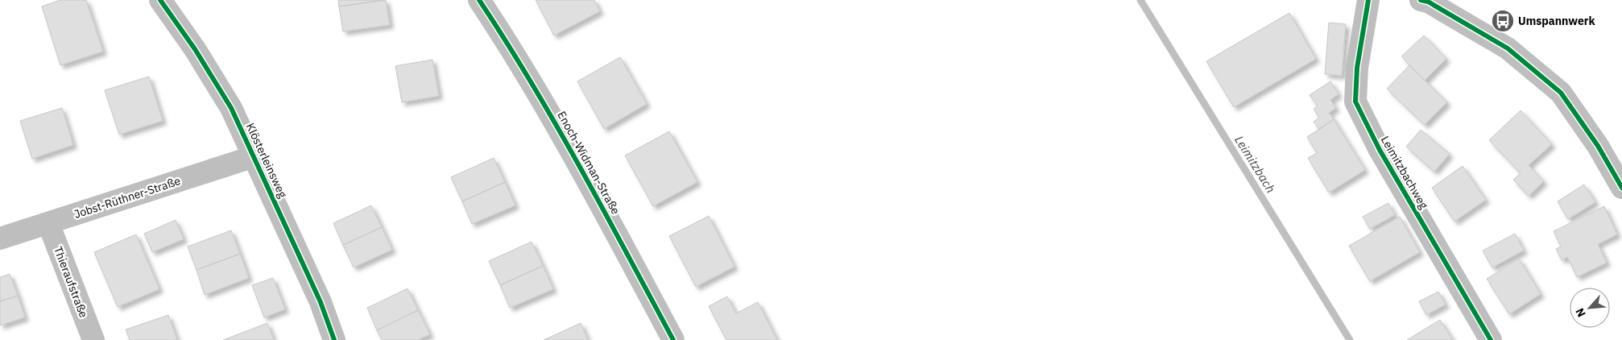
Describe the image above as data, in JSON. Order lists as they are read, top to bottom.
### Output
{
  "streets": {
    "street": [
      "Klösterleinsweg",
      "Enoch-Widman-Straße",
      "Leimitzbachweg",
      "Jobst-Rüthner-Straße",
      "Thieraufstraße"
    ]
  },
  "crossings": [
    ["Klösterleinsweg", "Jobst-Rüthner-Straße"],
    ["Jobst-Rüthner-Straße", "Thieraufstraße"]
  ],
  "water": ["Leimitzbach"],
  "places": {
    "bus stop": ["Umspannwerk"]
  },
  "north": "bottom left"
}
